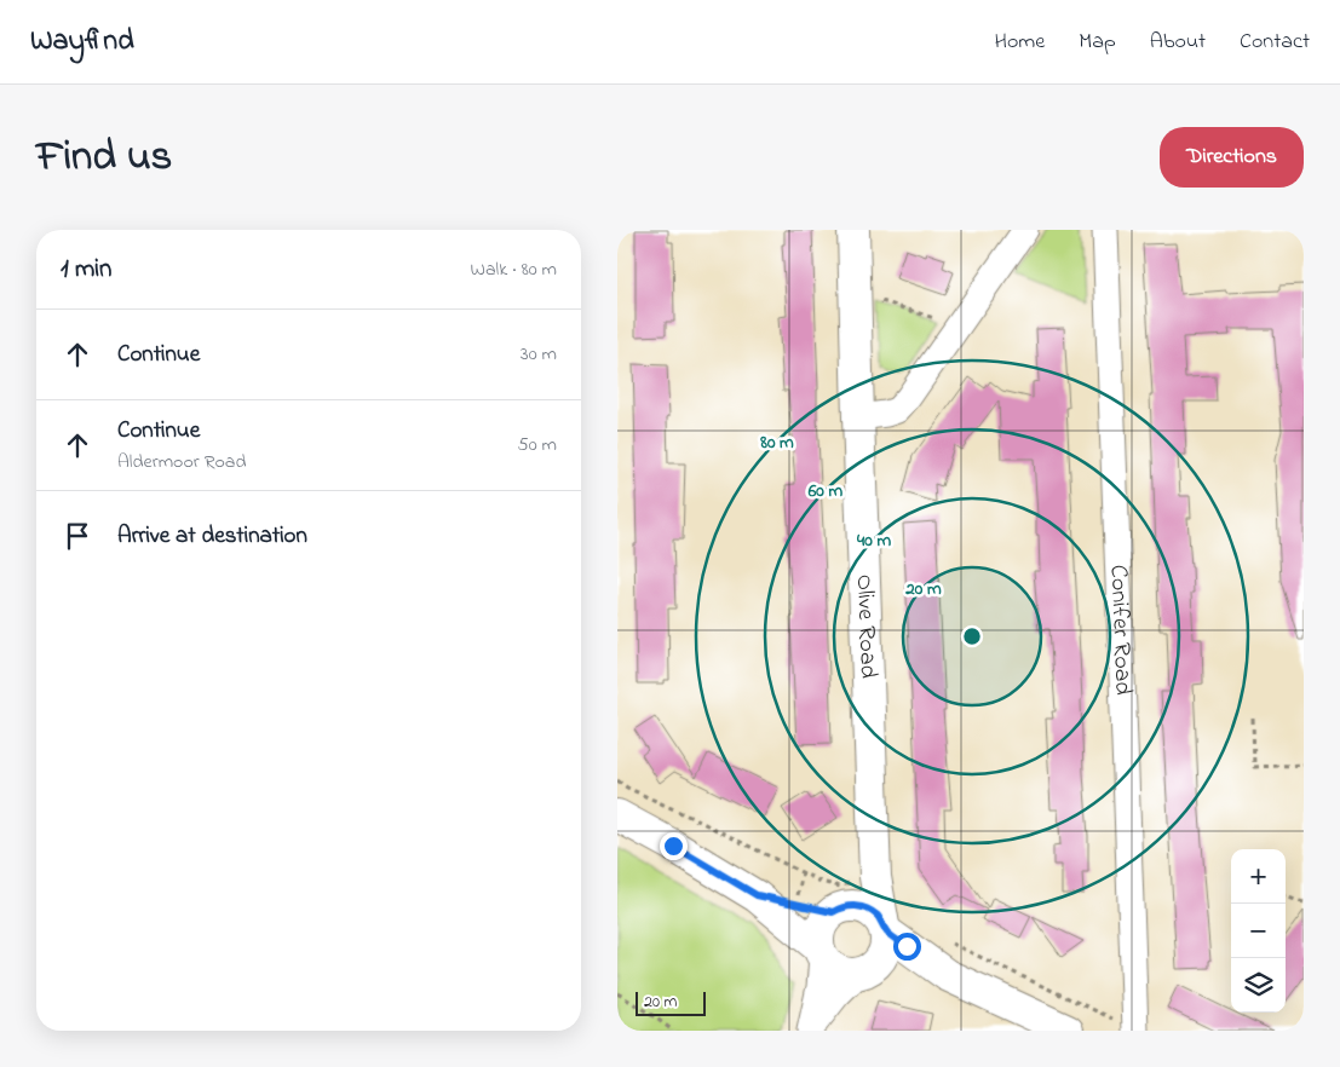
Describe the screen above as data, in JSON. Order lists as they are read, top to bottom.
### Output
{
  "streets": {
    "street": ["Olive Road", "Conifer Road"]
  },
  "scale_bar": "20 m",
  "page": {
    "header": "Wayfind",
    "nav": [
      "Home",
      "Map",
      "About",
      "Contact"
    ],
    "title": "Find us",
    "buttons": "Directions",
    "heading": ["1 min", "Walk · 80 m"],
    "list": [
      ["Continue", "30 m"],
      ["Continue", "Aldermoor Road", "50 m"],
      "Arrive at destination"
    ],
    "map_buttons": ["+", "−"],
    "scale": "20 m"
  },
  "rings": [
    "80 m",
    "60 m",
    "40 m",
    "20 m"
  ]
}
